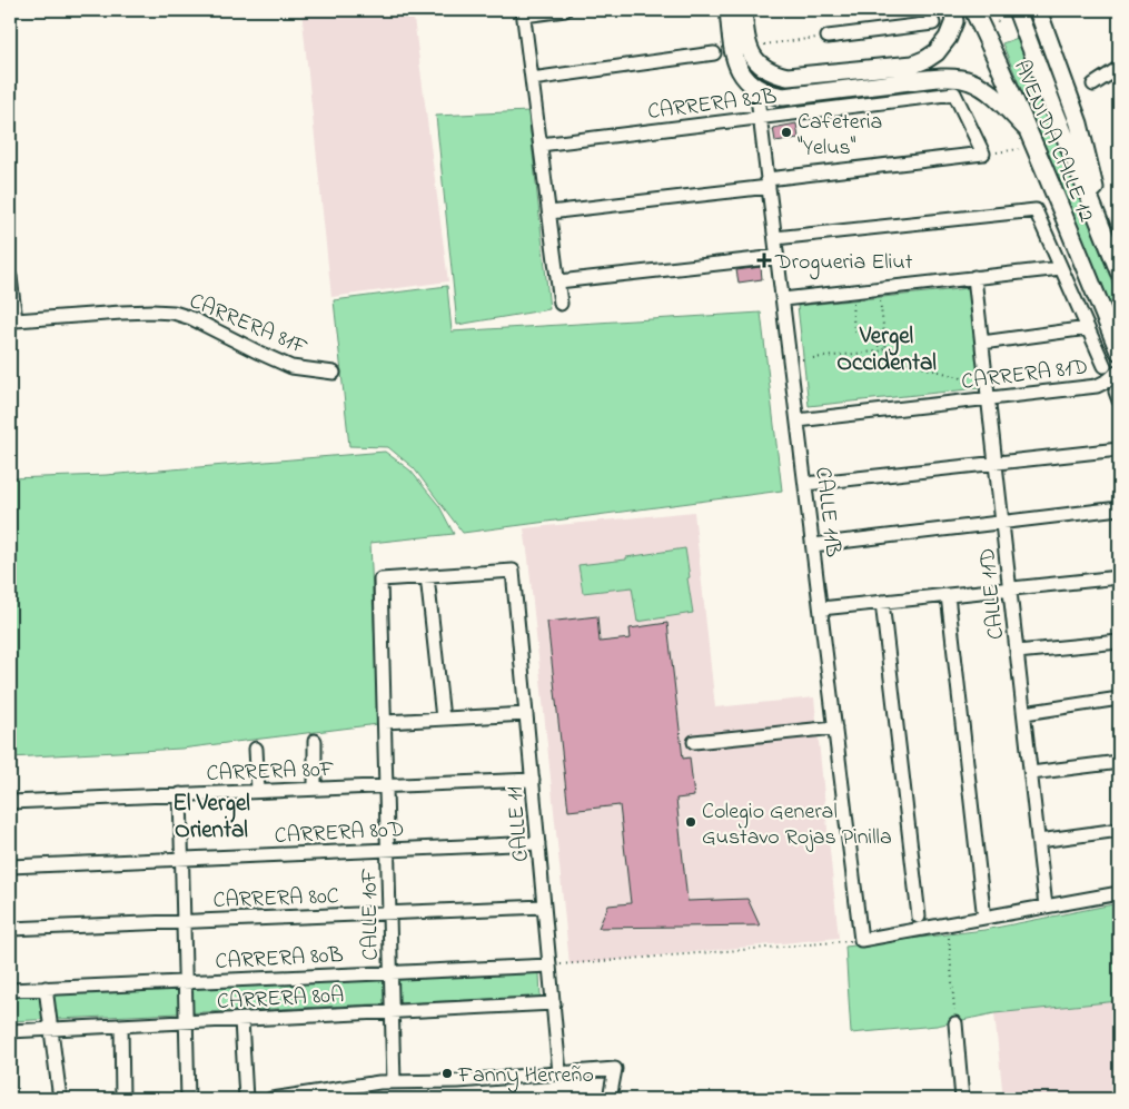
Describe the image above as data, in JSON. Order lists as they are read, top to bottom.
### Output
{
  "streets": {
    "main road": ["AVENIDA CALLE 12"],
    "street": [
      "CARRERA 82B",
      "CARRERA 81F",
      "CARRERA 81D",
      "CALLE 11B",
      "CALLE 11D",
      "CARRERA 80F",
      "CALLE 11",
      "CARRERA 80D",
      "CARRERA 80C",
      "CALLE 10F",
      "CARRERA 80B",
      "CARRERA 80A"
    ]
  },
  "crossings": [
    ["CARRERA 82B", "CALLE 11B"],
    ["CARRERA 81D", "CALLE 11B"],
    ["CARRERA 81D", "CALLE 11D"],
    ["CARRERA 80F", "CALLE 11"],
    ["CARRERA 80F", "CALLE 10F"],
    ["CALLE 11", "CARRERA 80D"],
    ["CALLE 11", "CARRERA 80C"],
    ["CALLE 11", "CALLE 10F"],
    ["CALLE 11", "CARRERA 80B"],
    ["CALLE 11", "CARRERA 80A"],
    ["CARRERA 80D", "CALLE 10F"],
    ["CARRERA 80C", "CALLE 10F"],
    ["CALLE 10F", "CARRERA 80B"],
    ["CALLE 10F", "CARRERA 80A"]
  ],
  "districts": ["Vergel Occidental", "El Vergel Oriental"],
  "places": {
    "other": ["Cafeteria \"Yelus\"", "Colegio General Gustavo Rojas Pinilla", "Fanny Herreño"],
    "health": ["Drogueria Eliut"]
  }
}
